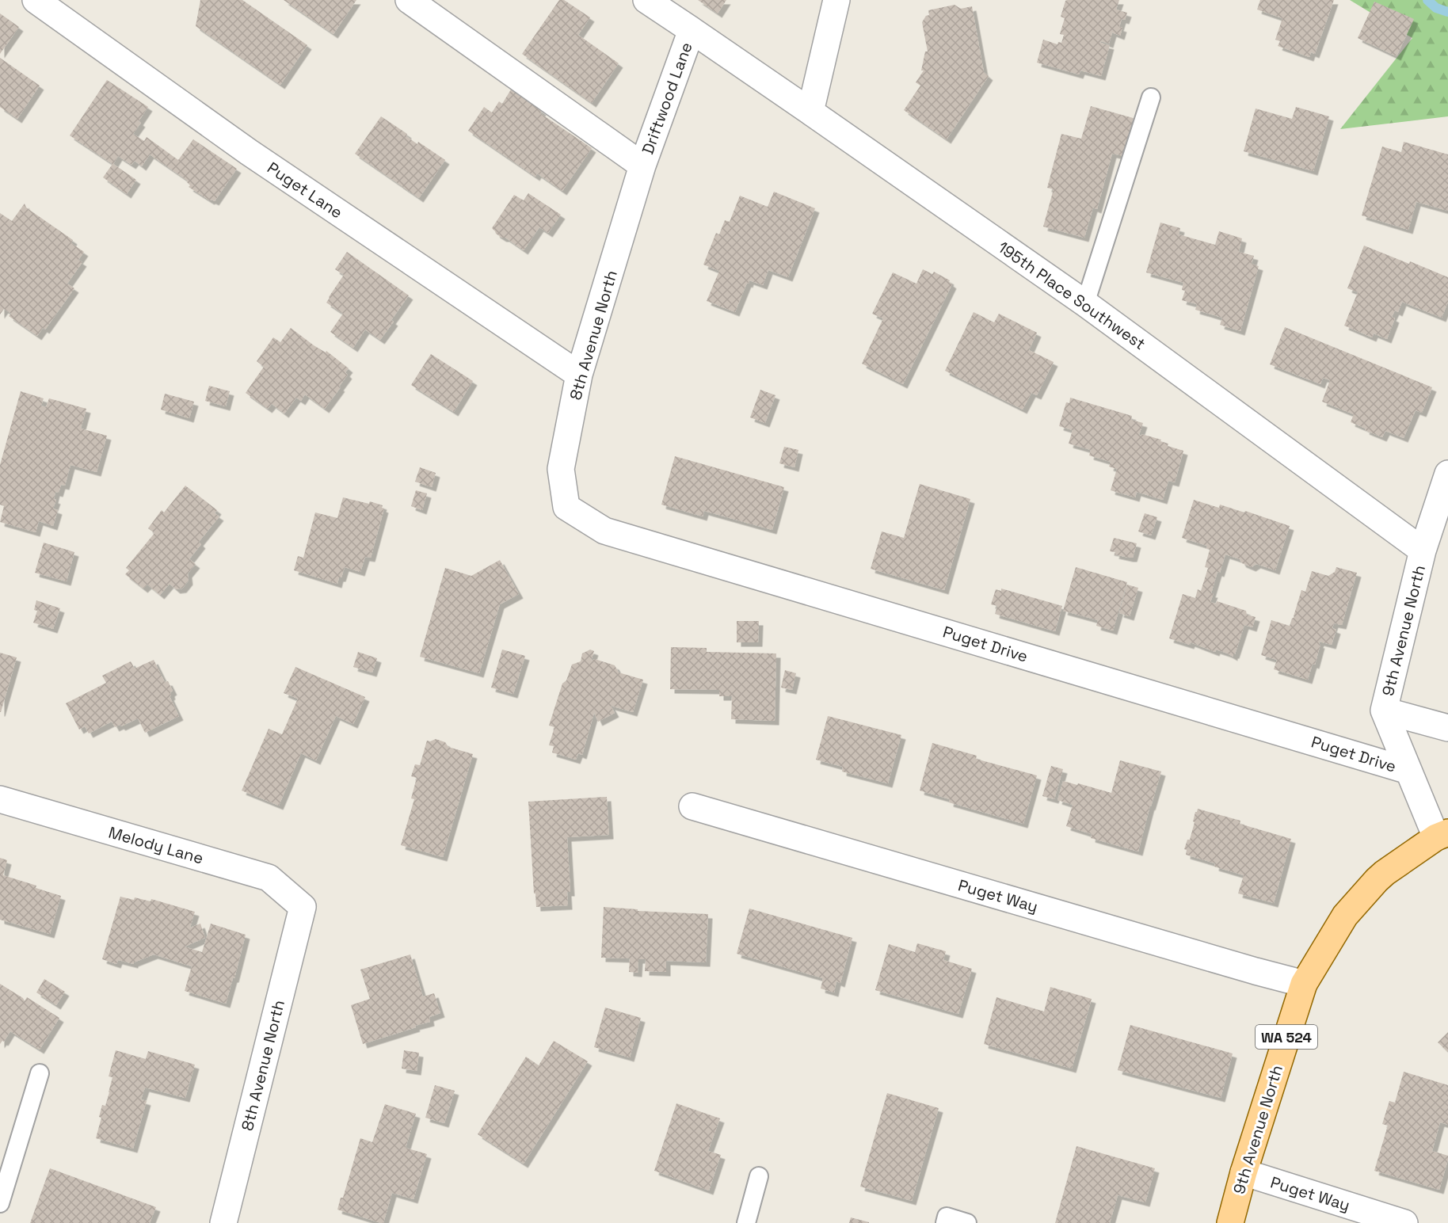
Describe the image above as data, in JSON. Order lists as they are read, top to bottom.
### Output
{
  "streets": {
    "main road": ["9th Avenue North", "WA 524"],
    "street": [
      "Driftwood Lane",
      "Puget Lane",
      "195th Place Southwest",
      "8th Avenue North",
      "Puget Drive",
      "Melody Lane",
      "Puget Way"
    ]
  },
  "crossings": [
    ["Driftwood Lane", "195th Place Southwest"],
    ["Driftwood Lane", "8th Avenue North"],
    ["Puget Lane", "8th Avenue North"],
    ["195th Place Southwest", "9th Avenue North"],
    ["8th Avenue North", "Puget Drive"],
    ["8th Avenue North", "Melody Lane"],
    ["9th Avenue North", "Puget Drive"],
    ["9th Avenue North", "Puget Way"]
  ]
}
